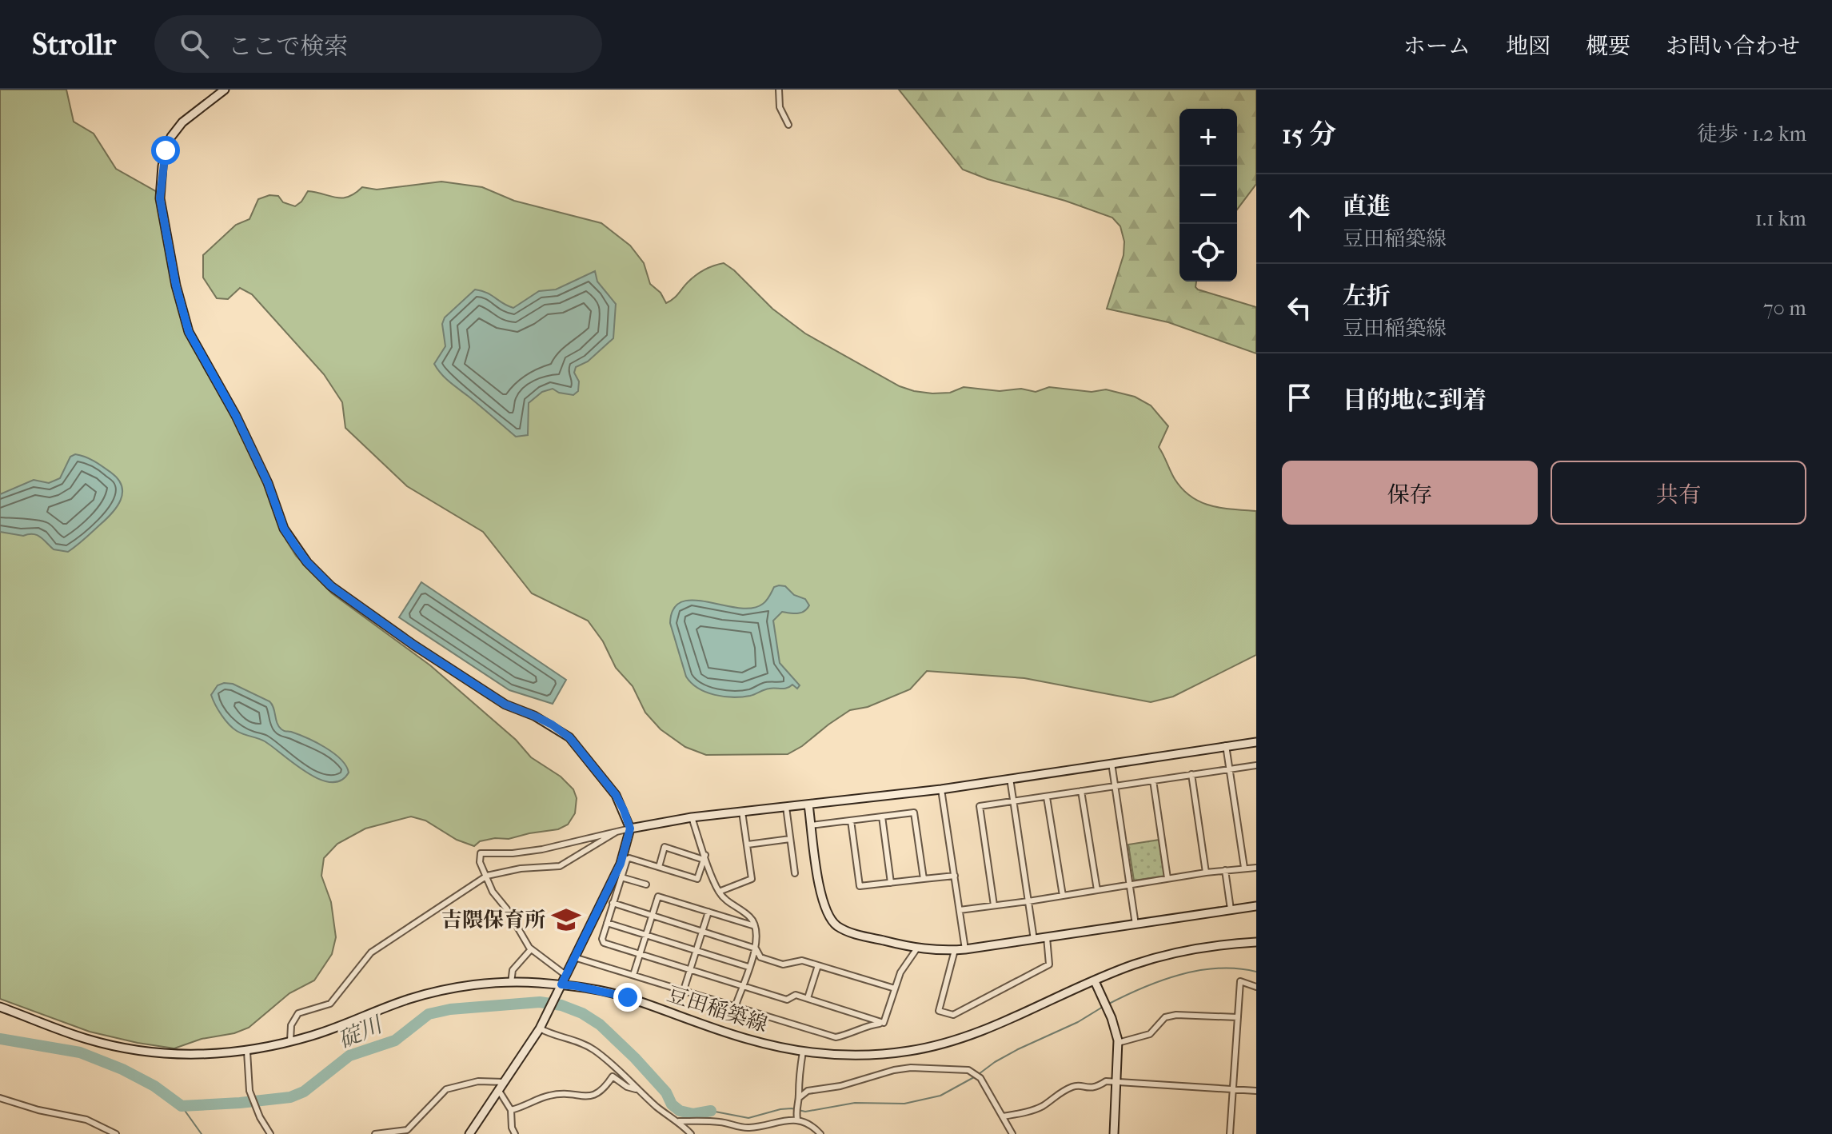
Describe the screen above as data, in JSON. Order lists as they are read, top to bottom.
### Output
{
  "streets": {
    "street": ["豆田稲築線"]
  },
  "water": ["碇川"],
  "places": {
    "school or university": ["吉隈保育所"]
  },
  "page": {
    "header": "Strollr",
    "search": "ここで検索",
    "nav": [
      "ホーム",
      "地図",
      "概要",
      "お問い合わせ"
    ],
    "heading": ["15 分", "徒歩 · 1.2 km"],
    "map_buttons": ["+", "−"],
    "list": [
      ["直進", "豆田稲築線", "1.1 km"],
      ["左折", "豆田稲築線", "70 m"],
      "目的地に到着"
    ],
    "buttons": ["保存", "共有"]
  }
}
